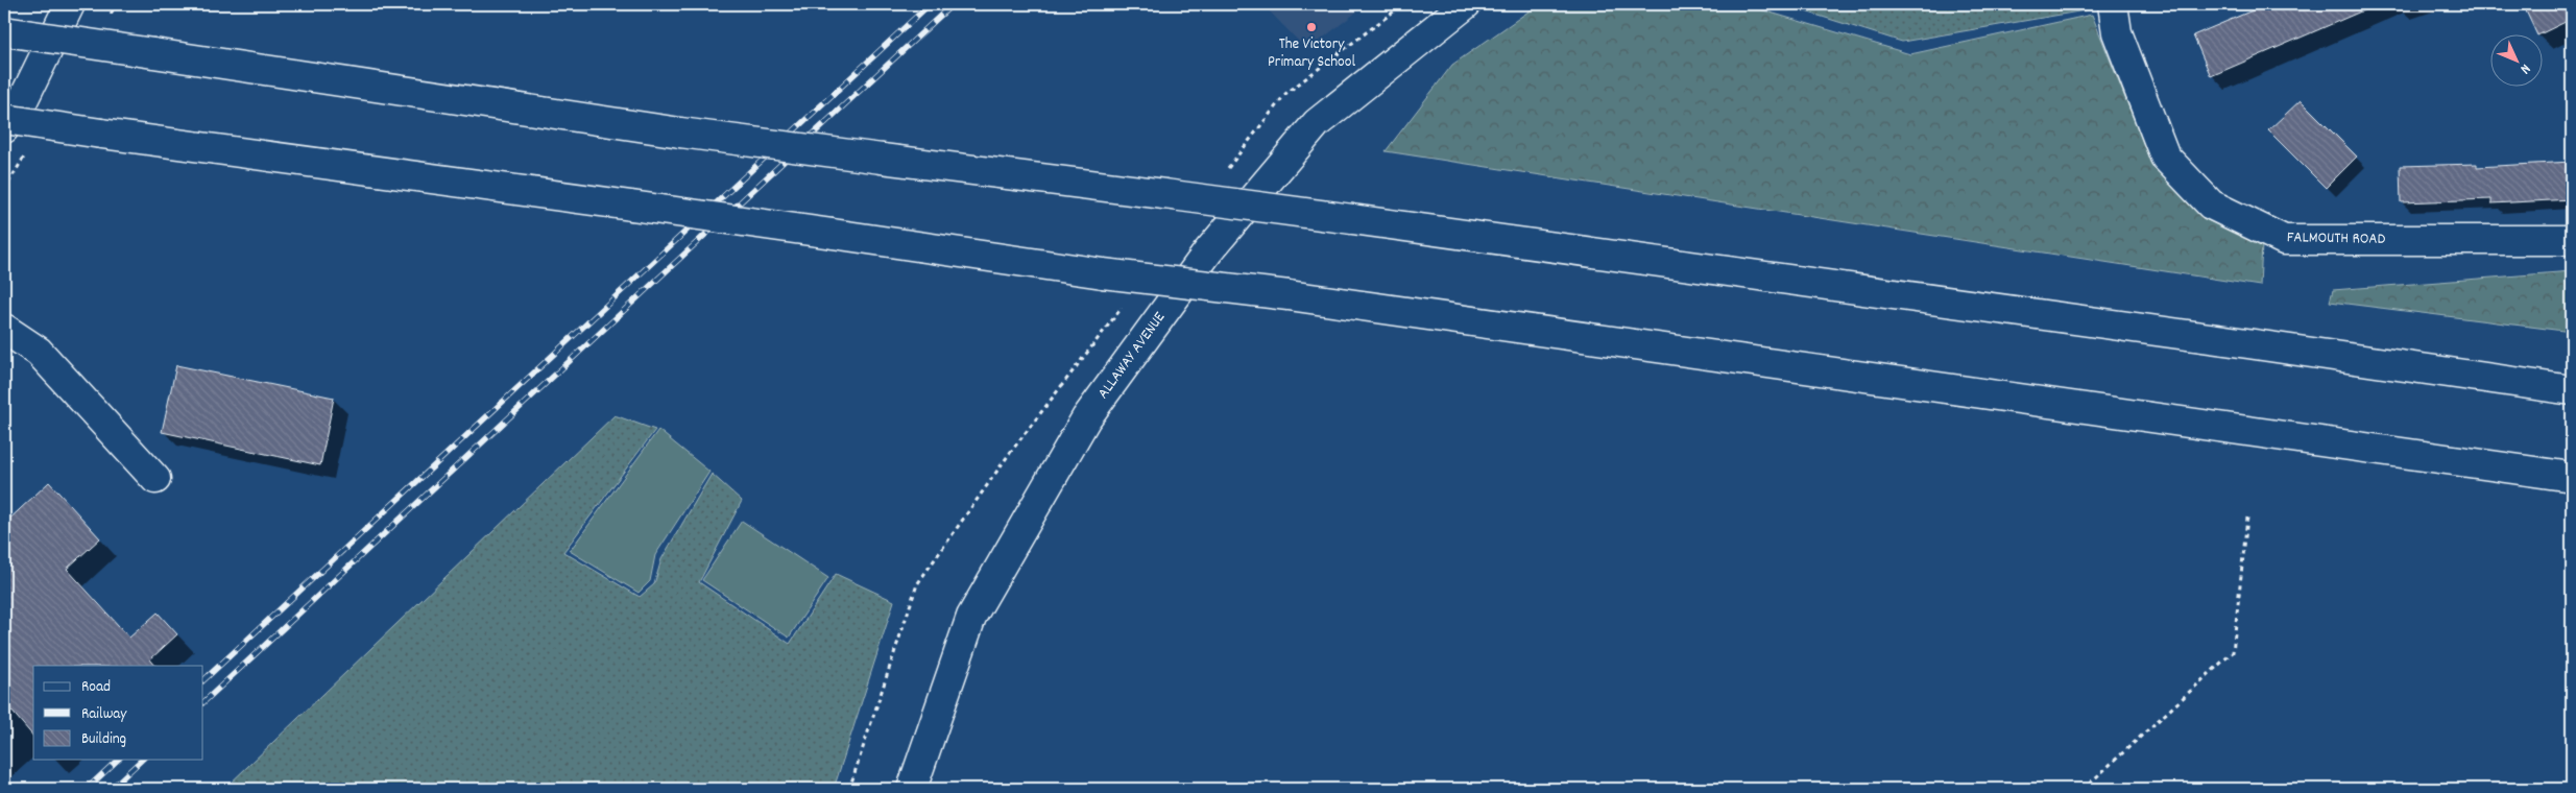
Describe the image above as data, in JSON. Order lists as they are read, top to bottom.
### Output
{
  "streets": {
    "main road": ["FALMOUTH ROAD", "ALLAWAY AVENUE"]
  },
  "places": ["The Victory Primary School"],
  "legend": ["Road", "Railway", "Building"],
  "north": "bottom right"
}
